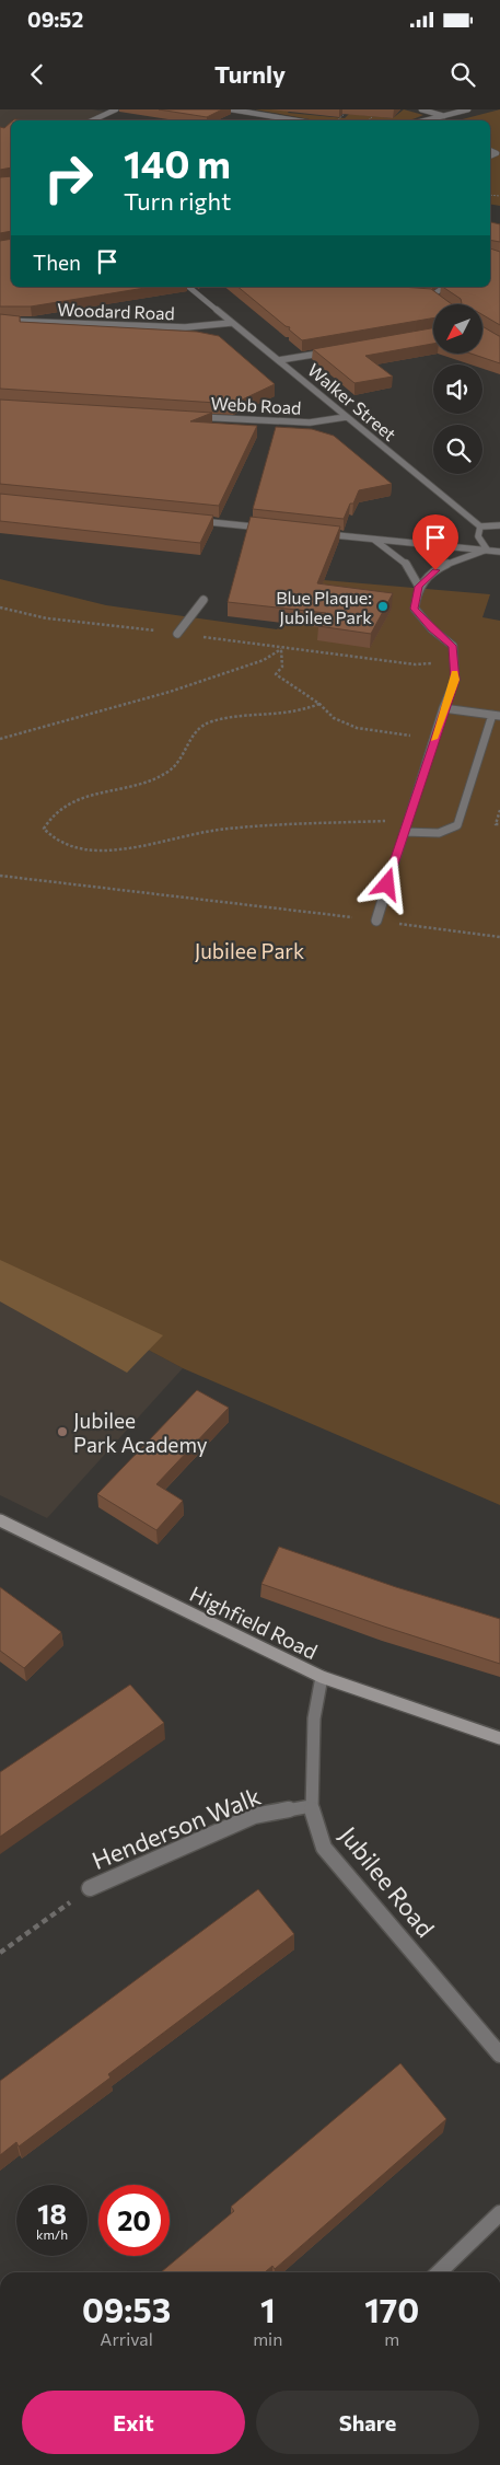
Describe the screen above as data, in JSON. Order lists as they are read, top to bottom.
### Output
{
  "streets": {
    "street": [
      "Woodard Road",
      "Walker Street",
      "Webb Road",
      "Highfield Road",
      "Henderson Walk",
      "Jubilee Road"
    ]
  },
  "crossings": [
    ["Woodard Road", "Walker Street"],
    ["Walker Street", "Webb Road"],
    ["Highfield Road", "Jubilee Road"],
    ["Henderson Walk", "Jubilee Road"]
  ],
  "parks": ["Jubilee Park"],
  "places": ["Blue Plaque: Jubilee Park", "Jubilee Park Academy"],
  "north": "bottom left",
  "page": {
    "status": "09:52",
    "header": "Turnly",
    "turn": ["140 m", "Turn right"],
    "then": "Then",
    "speed": "18 km/h",
    "limit": "20",
    "eta": [
      "09:53",
      "Arrival",
      "1",
      "min",
      "170",
      "m"
    ],
    "buttons": ["Exit", "Share"]
  }
}
